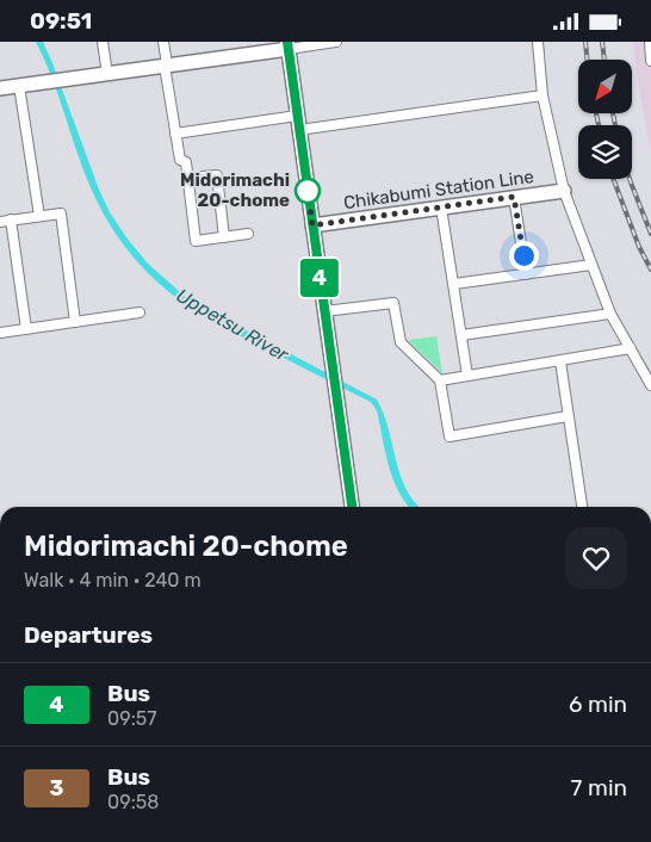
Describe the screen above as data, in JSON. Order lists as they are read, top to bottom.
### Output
{
  "streets": {
    "main road": ["Chikabumi Station Line"]
  },
  "water": ["Uppetsu River"],
  "places": ["Midorimachi 20-chome"],
  "lines": ["bus line 4"],
  "north": "bottom left",
  "page": {
    "status": "09:51",
    "on_map": "4",
    "heading": [
      ["Midorimachi 20-chome", "Walk · 4 min · 240 m"],
      "Departures"
    ],
    "list": [
      {
        "mark": "4",
        "name": "Bus",
        "note": "09:57",
        "value": "6 min"
      },
      {
        "mark": "3",
        "name": "Bus",
        "note": "09:58",
        "value": "7 min"
      }
    ]
  }
}
